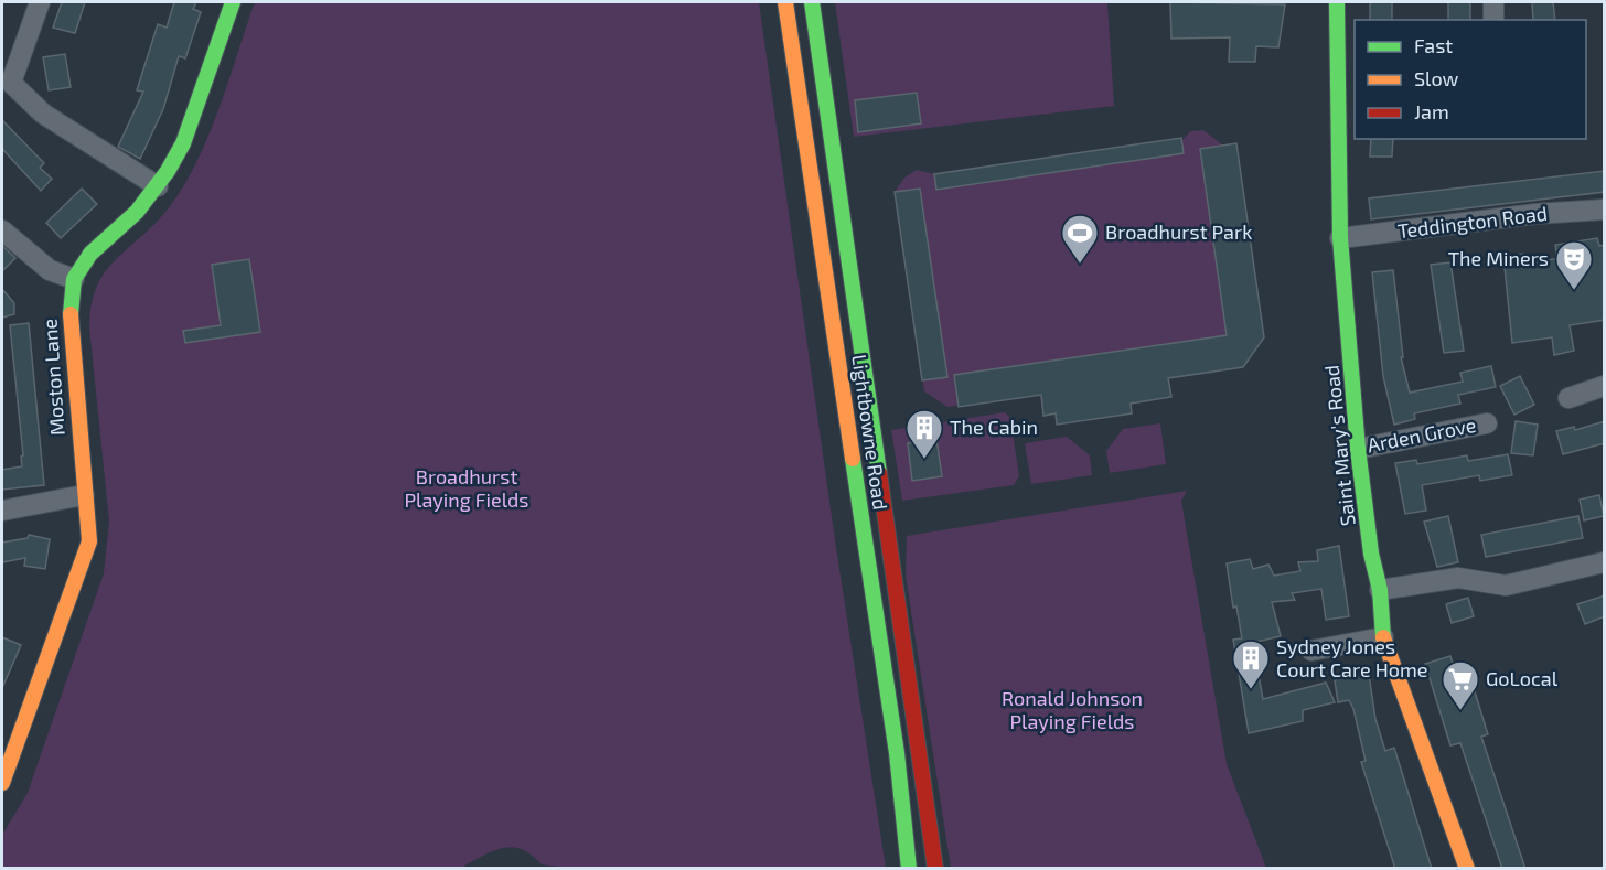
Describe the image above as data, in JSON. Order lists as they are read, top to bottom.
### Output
{
  "streets": {
    "main road": ["Moston Lane", "Lightbowne Road", "Saint Mary's Road"],
    "street": ["Teddington Road", "Arden Grove"]
  },
  "crossings": [
    ["Teddington Road", "Saint Mary's Road"],
    ["Arden Grove", "Saint Mary's Road"]
  ],
  "parks": ["Broadhurst Playing Fields", "Ronald Johnson Playing Fields"],
  "places": {
    "sports": ["Broadhurst Park"],
    "theatre": ["The Miners"],
    "building": ["The Cabin", "Sydney Jones Court Care Home"],
    "supermarket": ["GoLocal"]
  },
  "legend": ["Fast", "Slow", "Jam"]
}
